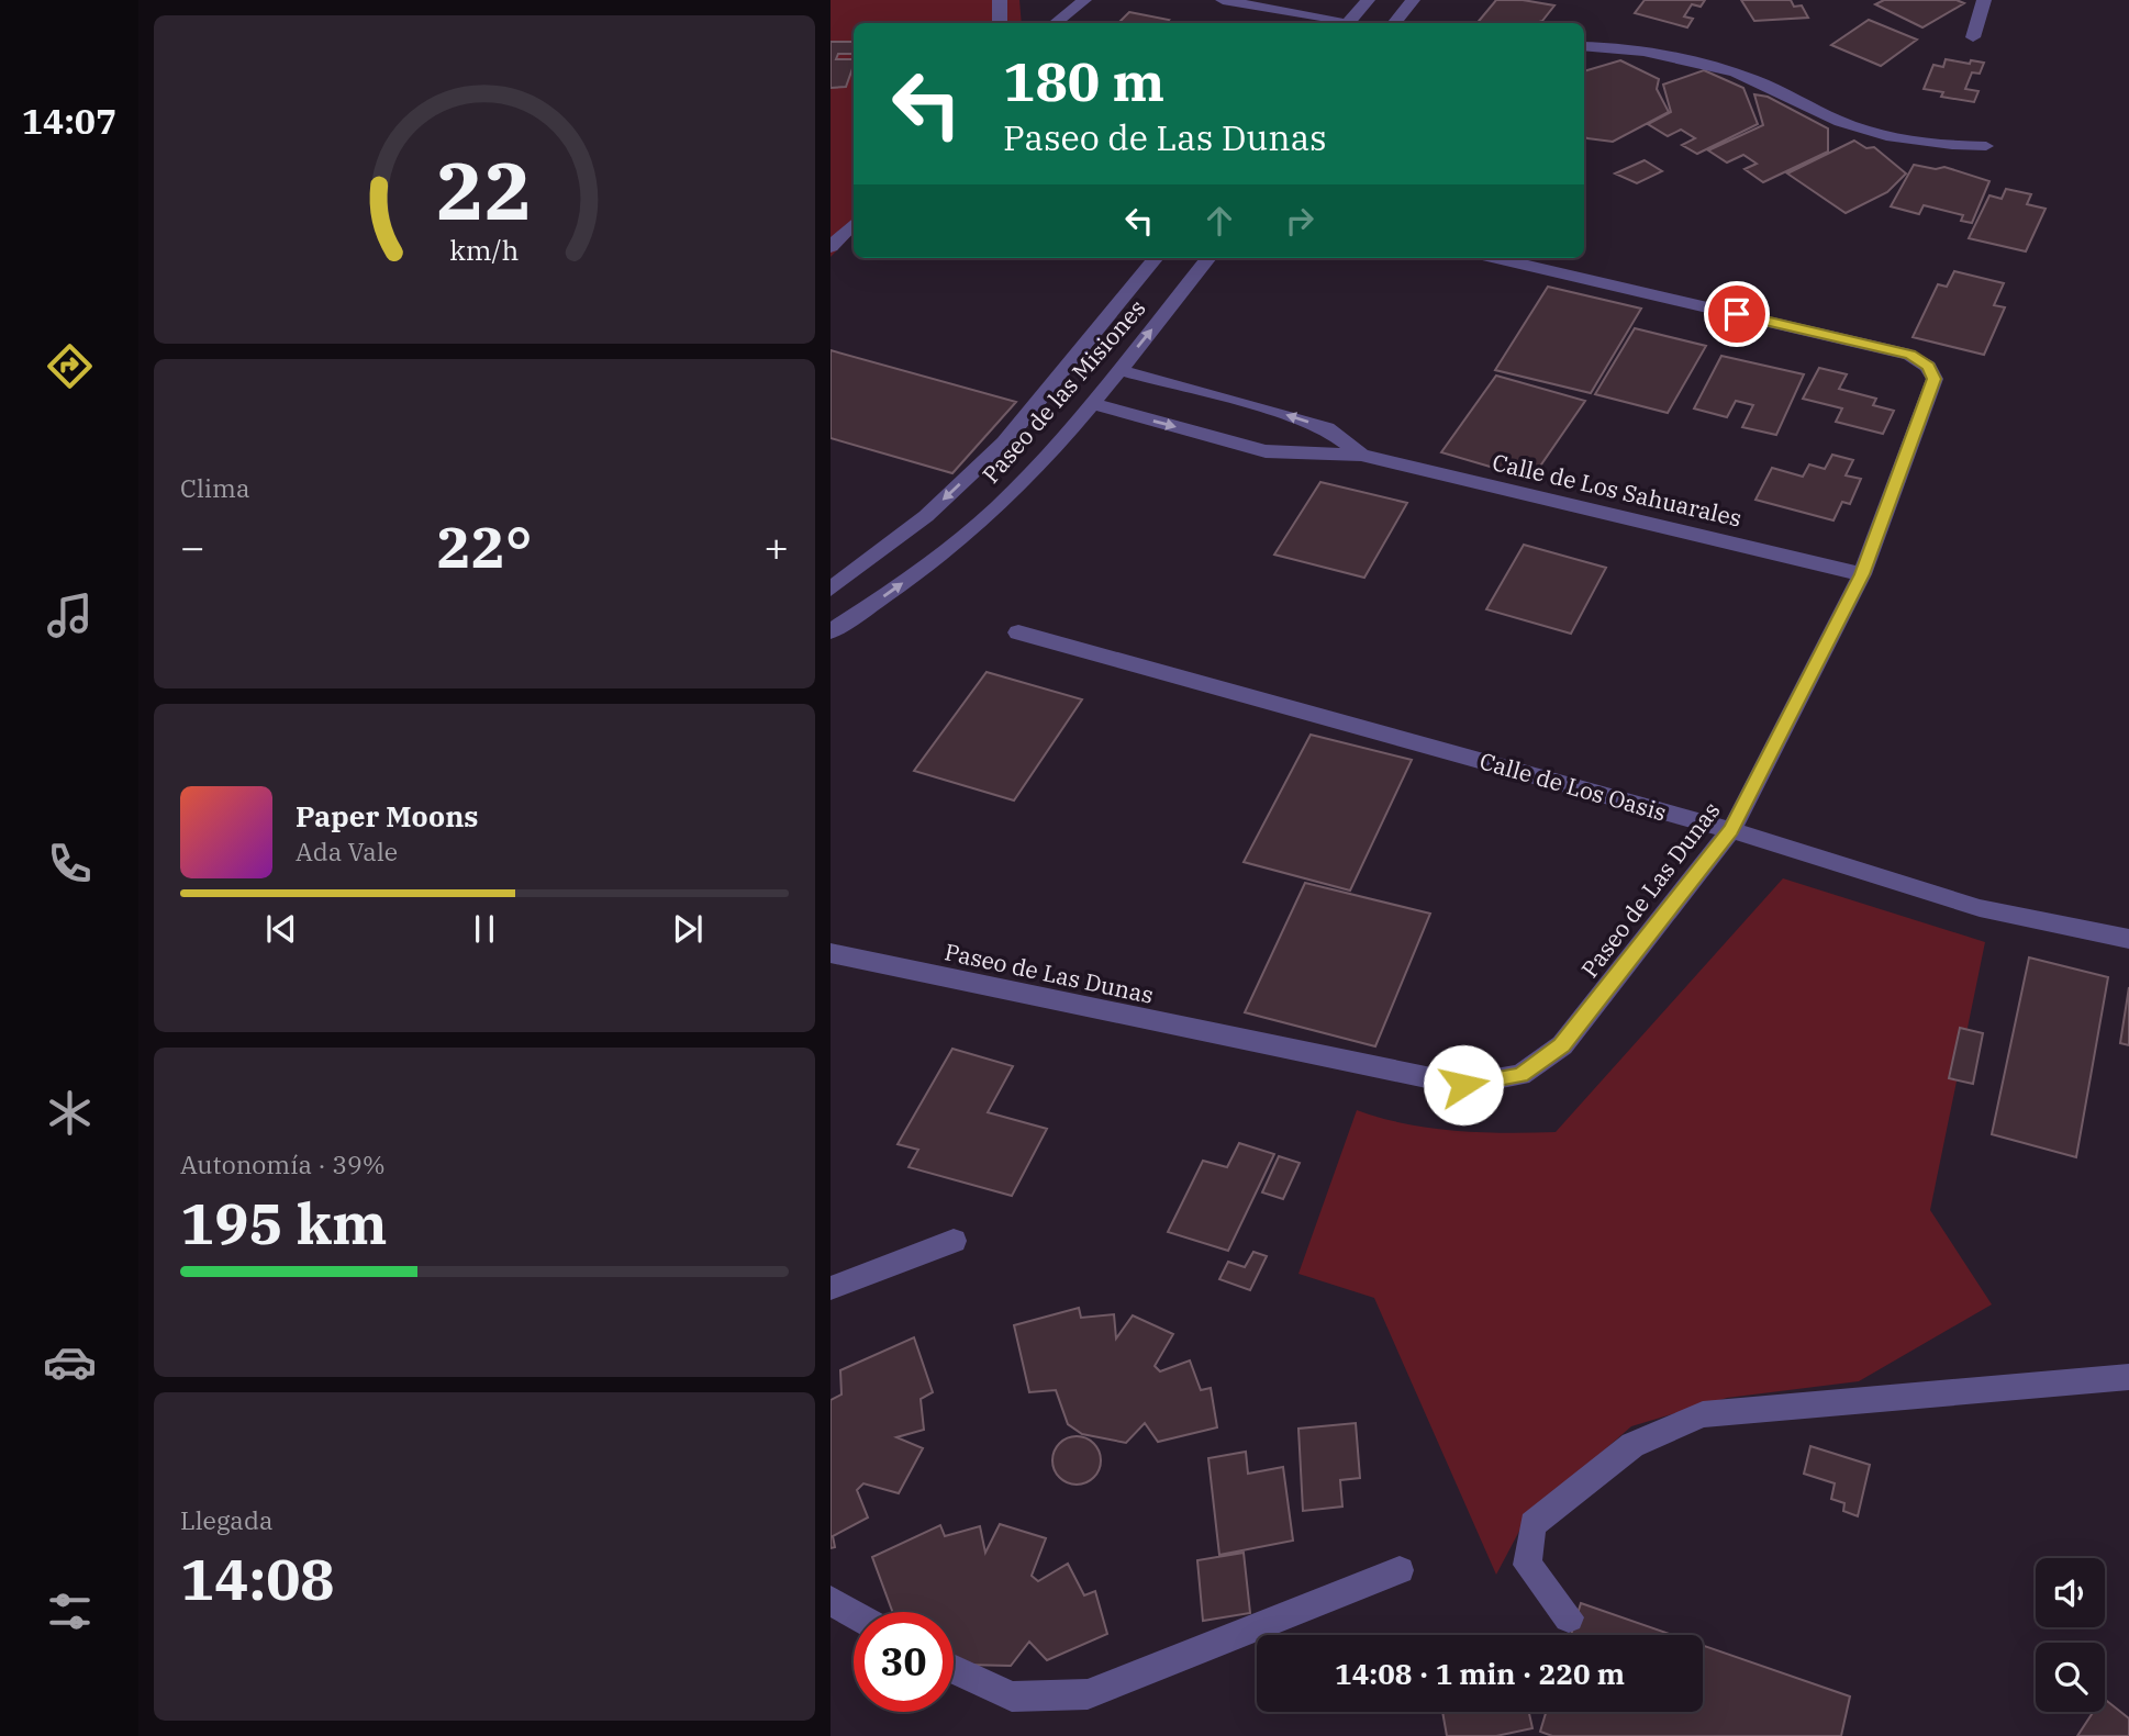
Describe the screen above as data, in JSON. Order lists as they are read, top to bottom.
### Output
{
  "streets": {
    "street": [
      "Paseo de las Misiones",
      "Calle de Los Sahuarales",
      "Calle de Los Oasis",
      "Paseo de Las Dunas"
    ]
  },
  "crossings": [
    ["Calle de Los Sahuarales", "Paseo de Las Dunas"],
    ["Calle de Los Oasis", "Paseo de Las Dunas"]
  ],
  "page": {
    "tabs": "14:07",
    "turn": ["180 m", "Paseo de Las Dunas"],
    "tile": [
      "Clima",
      ["Autonomía · 39%", "195 km"],
      ["Llegada", "14:08"]
    ],
    "heat": ["−", "22°", "+"],
    "song": ["Paper Moons", "Ada Vale"],
    "limit": "30",
    "trip": "14:08 · 1 min · 220 m",
    "gauge": ["22", "km/h"]
  }
}
